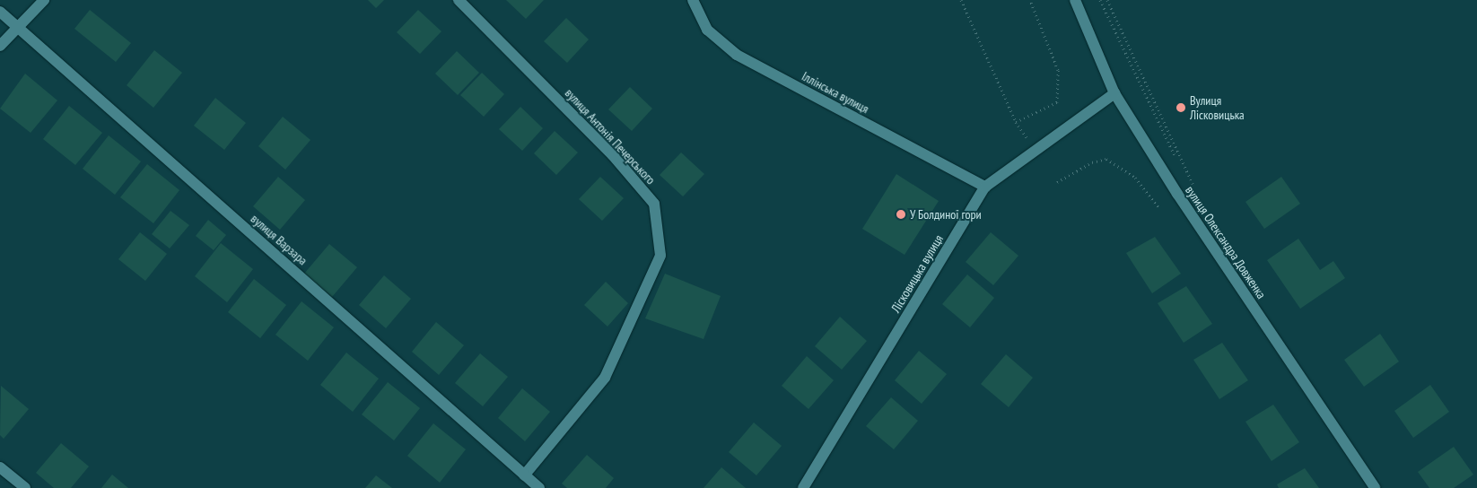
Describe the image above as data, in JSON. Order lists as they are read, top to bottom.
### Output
{
  "streets": {
    "street": [
      "Іллінська вулиця",
      "вулиця Антонія Печерського",
      "вулиця Варзара",
      "вулиця Олександра Довженка",
      "Лісковицька вулиця"
    ]
  },
  "crossings": [
    ["Іллінська вулиця", "Лісковицька вулиця"],
    ["вулиця Антонія Печерського", "вулиця Варзара"],
    ["вулиця Олександра Довженка", "Лісковицька вулиця"]
  ],
  "places": ["Вулиця Лісковицька", "У Болдиної гори"]
}
